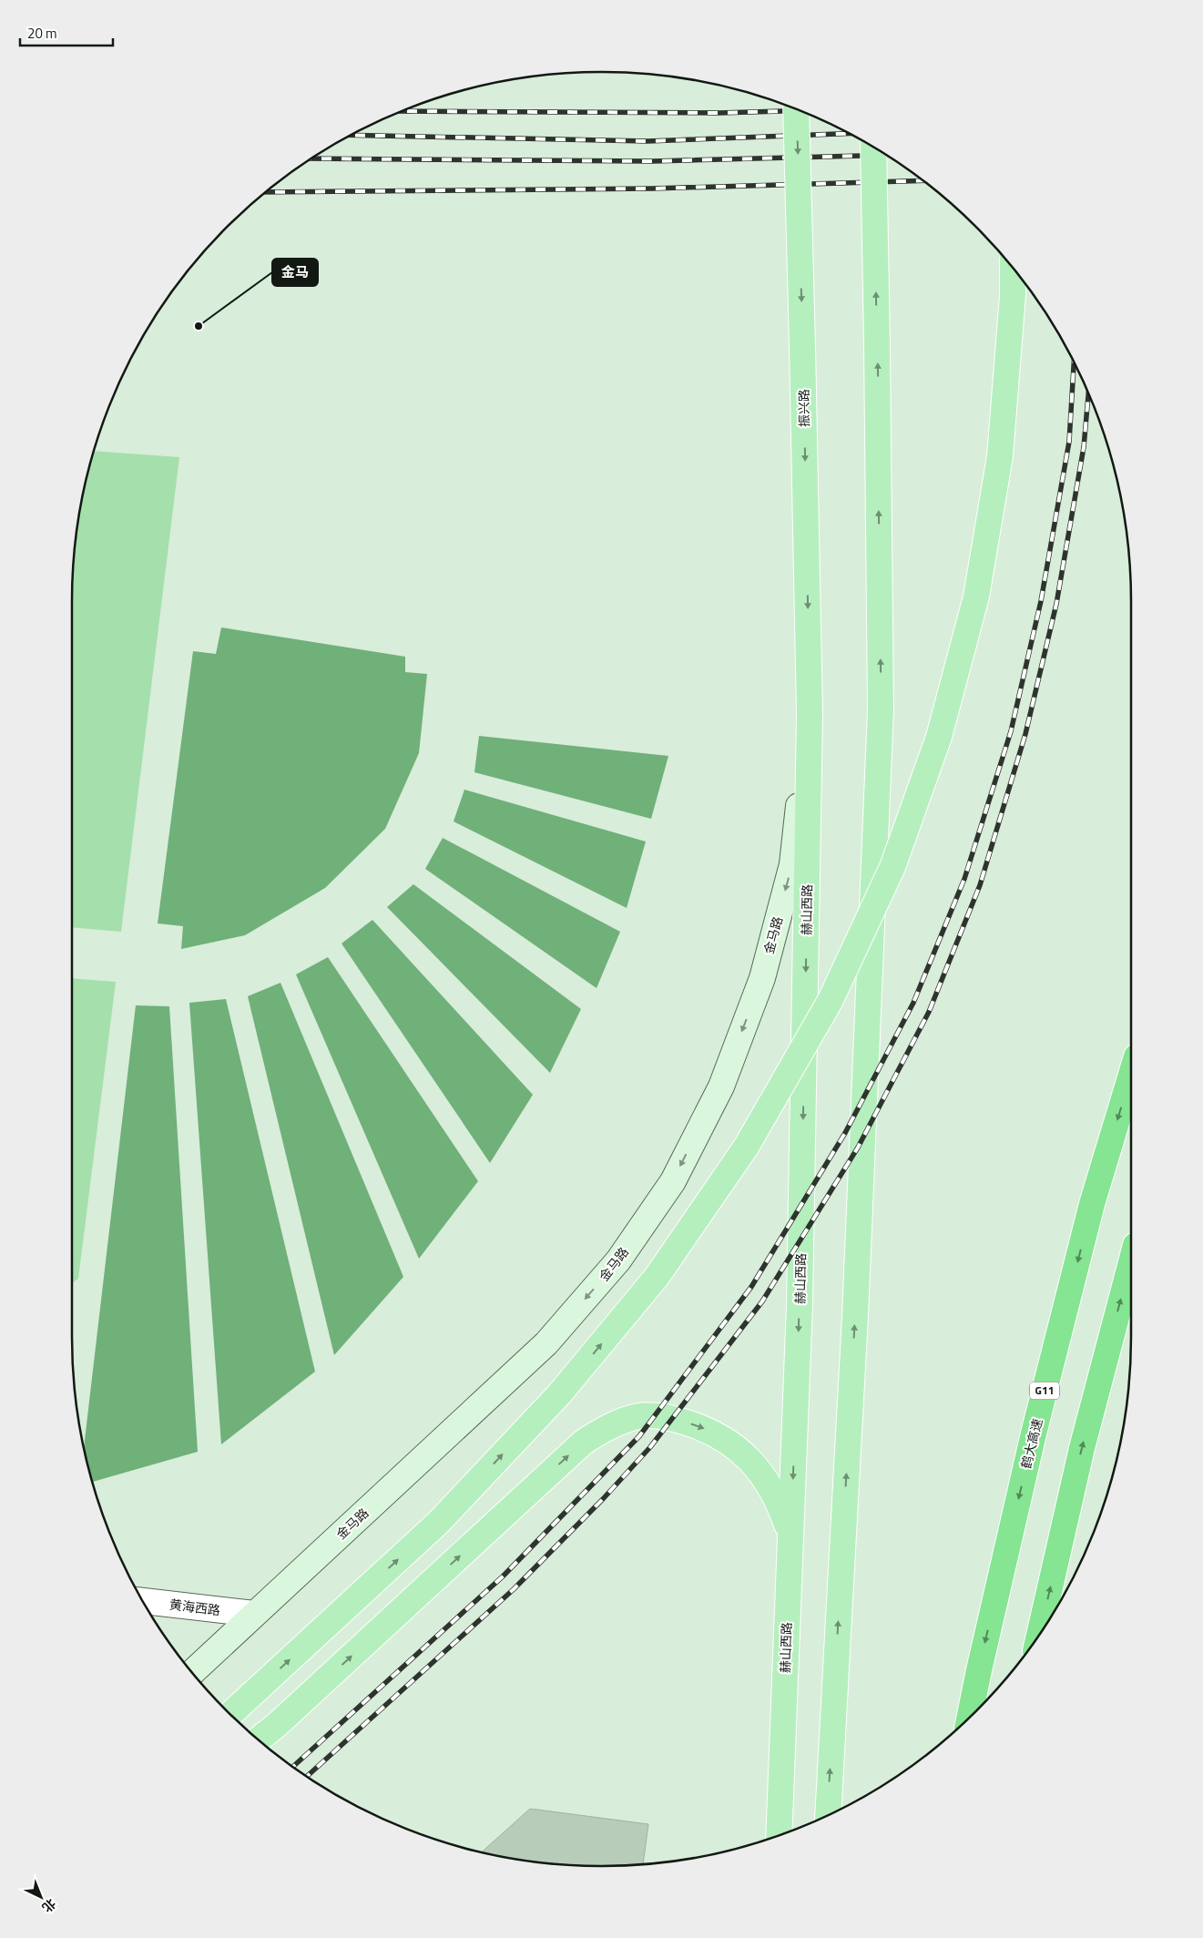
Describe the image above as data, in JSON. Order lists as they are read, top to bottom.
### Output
{
  "streets": {
    "highway": ["G11", "鹤大高速"],
    "main road": ["振兴路", "赫山西路", "金马路"],
    "street": ["黄海西路"]
  },
  "crossings": [
    ["振兴路", "赫山西路"],
    ["振兴路", "金马路"],
    ["赫山西路", "金马路"],
    ["金马路", "黄海西路"]
  ],
  "places": ["金马"],
  "scale_bar": "20 m",
  "north": "bottom right"
}
